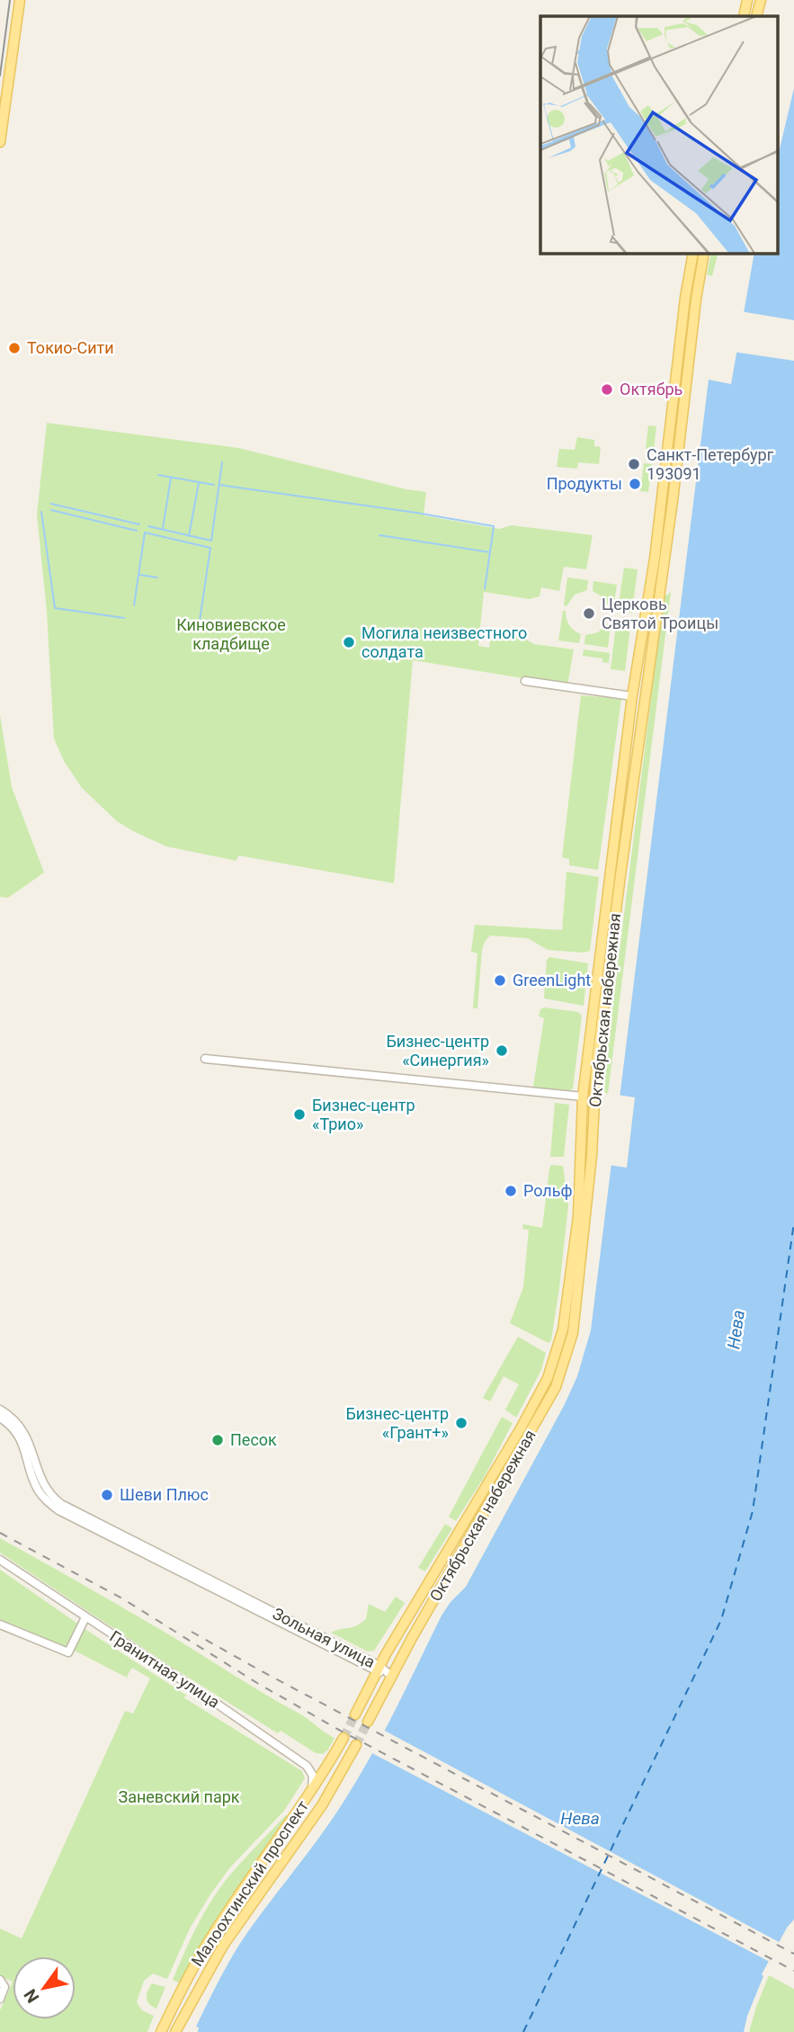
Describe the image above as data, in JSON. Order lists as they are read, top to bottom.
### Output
{
  "streets": {
    "main road": ["Октябрьская набережная", "Малоохтинский проспект"],
    "street": ["Зольная улица", "Гранитная улица"]
  },
  "crossings": [
    ["Октябрьская набережная", "Зольная улица"],
    ["Гранитная улица", "Малоохтинский проспект"]
  ],
  "water": ["Нева"],
  "parks": ["Киновиевское кладбище", "Заневский парк"],
  "places": [
    "Токио-Сити",
    "Октябрь",
    "Санкт-Петербург 193091",
    "Продукты",
    "Церковь Святой Троицы",
    "Могила неизвестного солдата",
    "GreenLight",
    "Бизнес-центр «Синергия»",
    "Бизнес-центр «Трио»",
    "Рольф",
    "Бизнес-центр «Грант+»",
    "Песок",
    "Шеви Плюс"
  ],
  "north": "bottom left"
}
